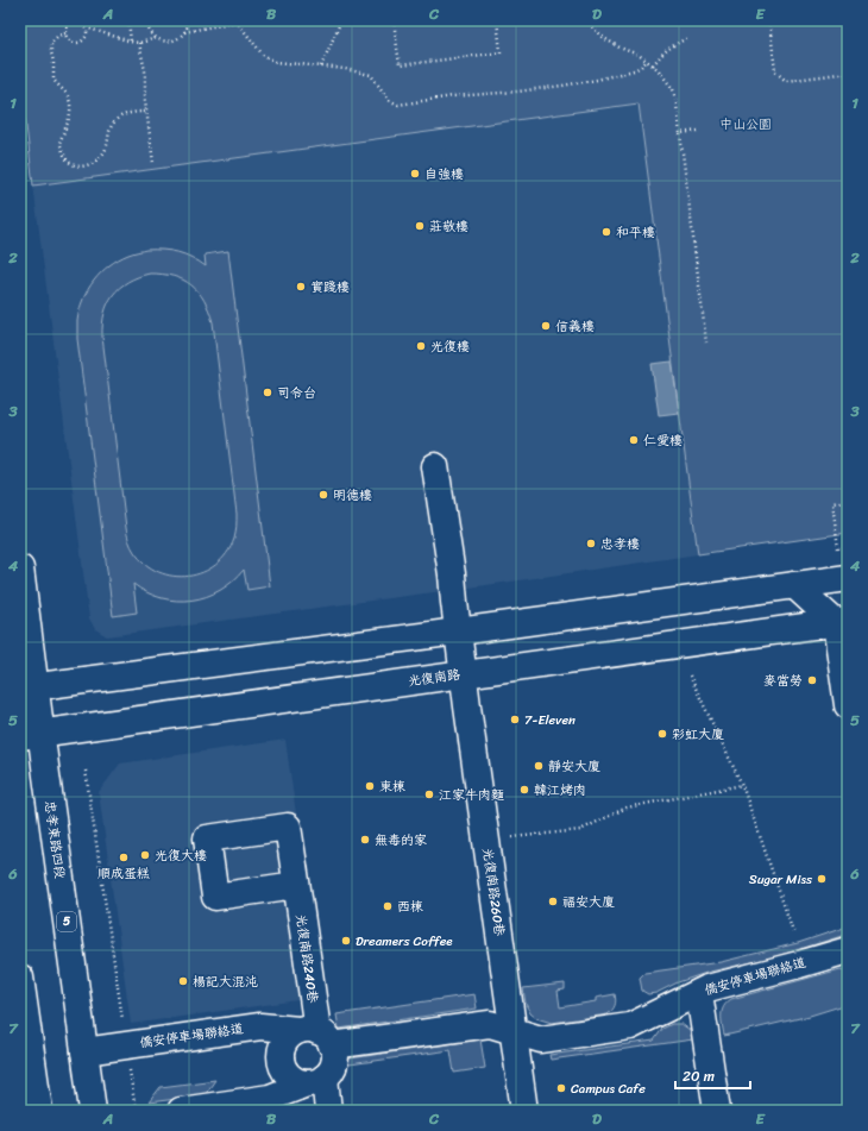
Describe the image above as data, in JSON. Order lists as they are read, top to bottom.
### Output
{
  "streets": {
    "main road": [
      "光復南路",
      "忠孝東路四段",
      "光復南路260巷",
      "5",
      "光復南路240巷",
      "僑安停車場聯絡道"
    ]
  },
  "crossings": [
    ["光復南路", "忠孝東路四段"],
    ["光復南路", "光復南路260巷"],
    ["忠孝東路四段", "僑安停車場聯絡道"],
    ["光復南路260巷", "僑安停車場聯絡道"],
    ["光復南路240巷", "僑安停車場聯絡道"]
  ],
  "parks": ["中山公園"],
  "places": [
    "自強樓",
    "莊敬樓",
    "和平樓",
    "實踐樓",
    "信義樓",
    "光復樓",
    "司令台",
    "仁愛樓",
    "明德樓",
    "忠孝樓",
    "麥當勞",
    "7-Eleven",
    "彩虹大廈",
    "靜安大廈",
    "東棟",
    "韓江烤肉",
    "江家牛肉麵",
    "無毒的家",
    "光復大樓",
    "順成蛋糕",
    "Sugar Miss",
    "福安大廈",
    "西棟",
    "Dreamers Coffee",
    "楊記大混沌",
    "Campus Cafe"
  ],
  "scale_bar": "20 m",
  "grid": {
    "columns": [
      "A",
      "B",
      "C",
      "D",
      "E"
    ],
    "rows": [
      "1",
      "2",
      "3",
      "4",
      "5",
      "6",
      "7"
    ]
  }
}
